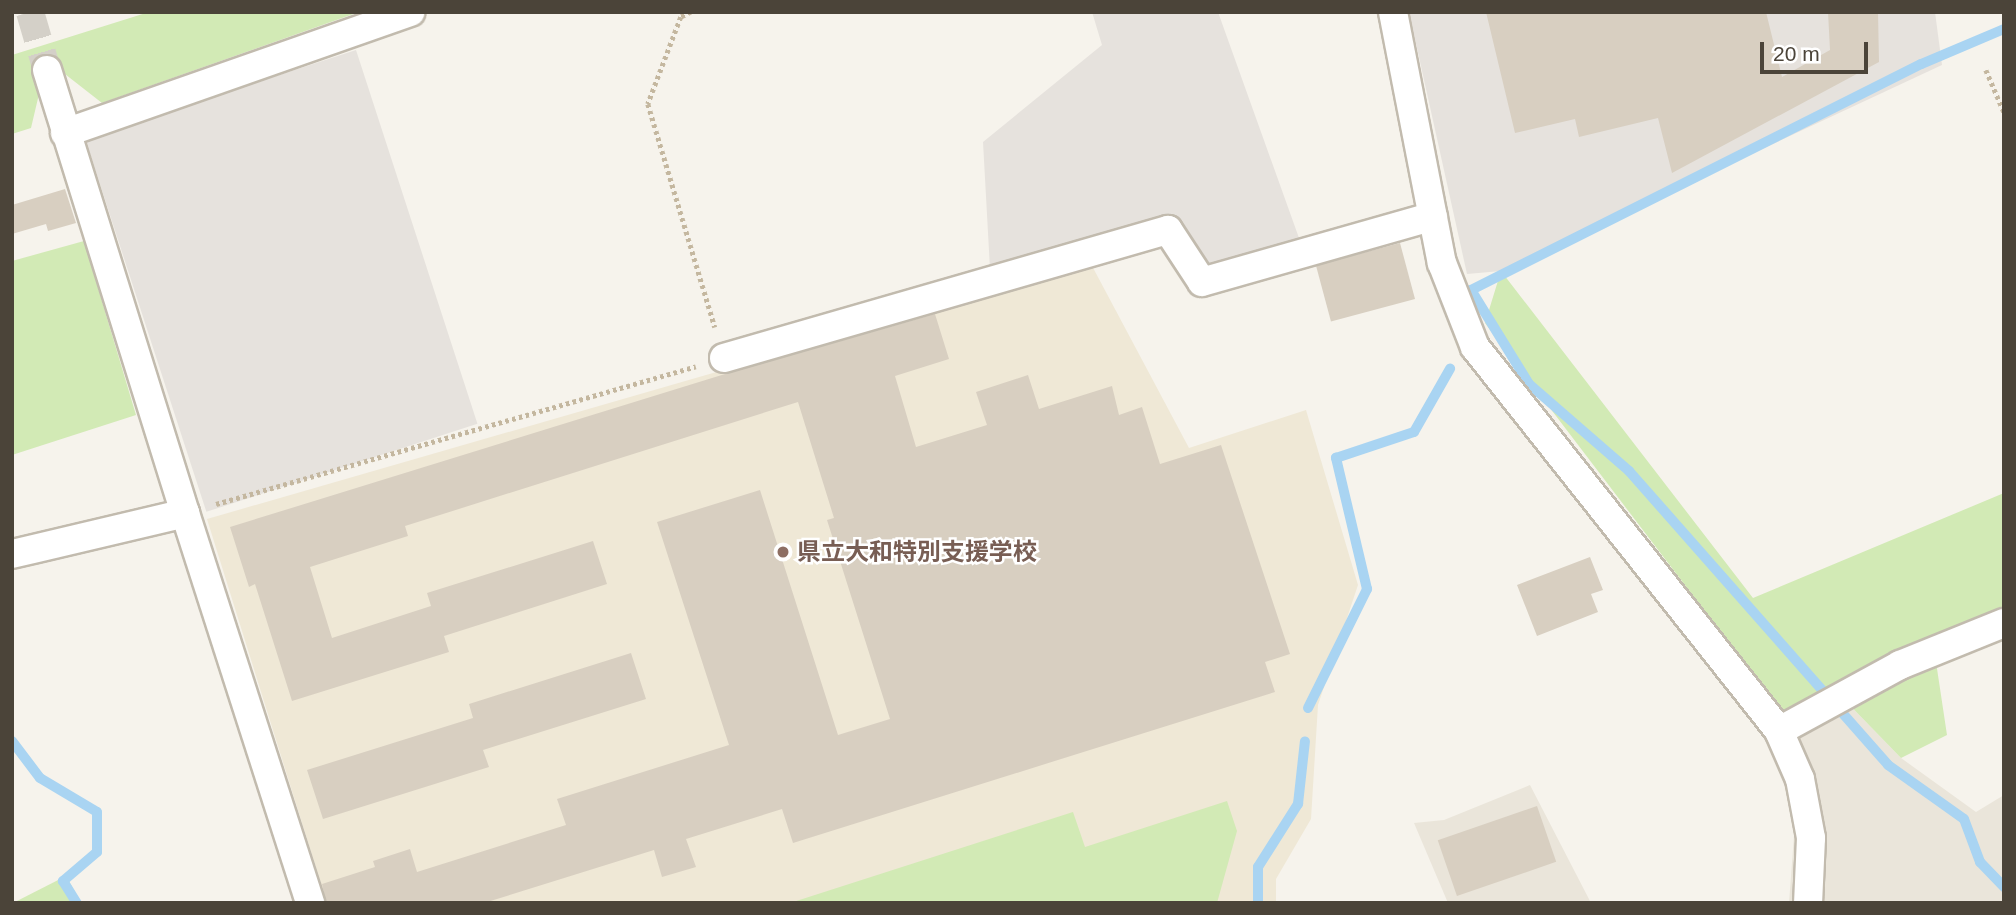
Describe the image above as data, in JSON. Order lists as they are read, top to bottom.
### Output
{
  "places": ["県立大和特別支援学校"],
  "scale_bar": "20 m"
}
